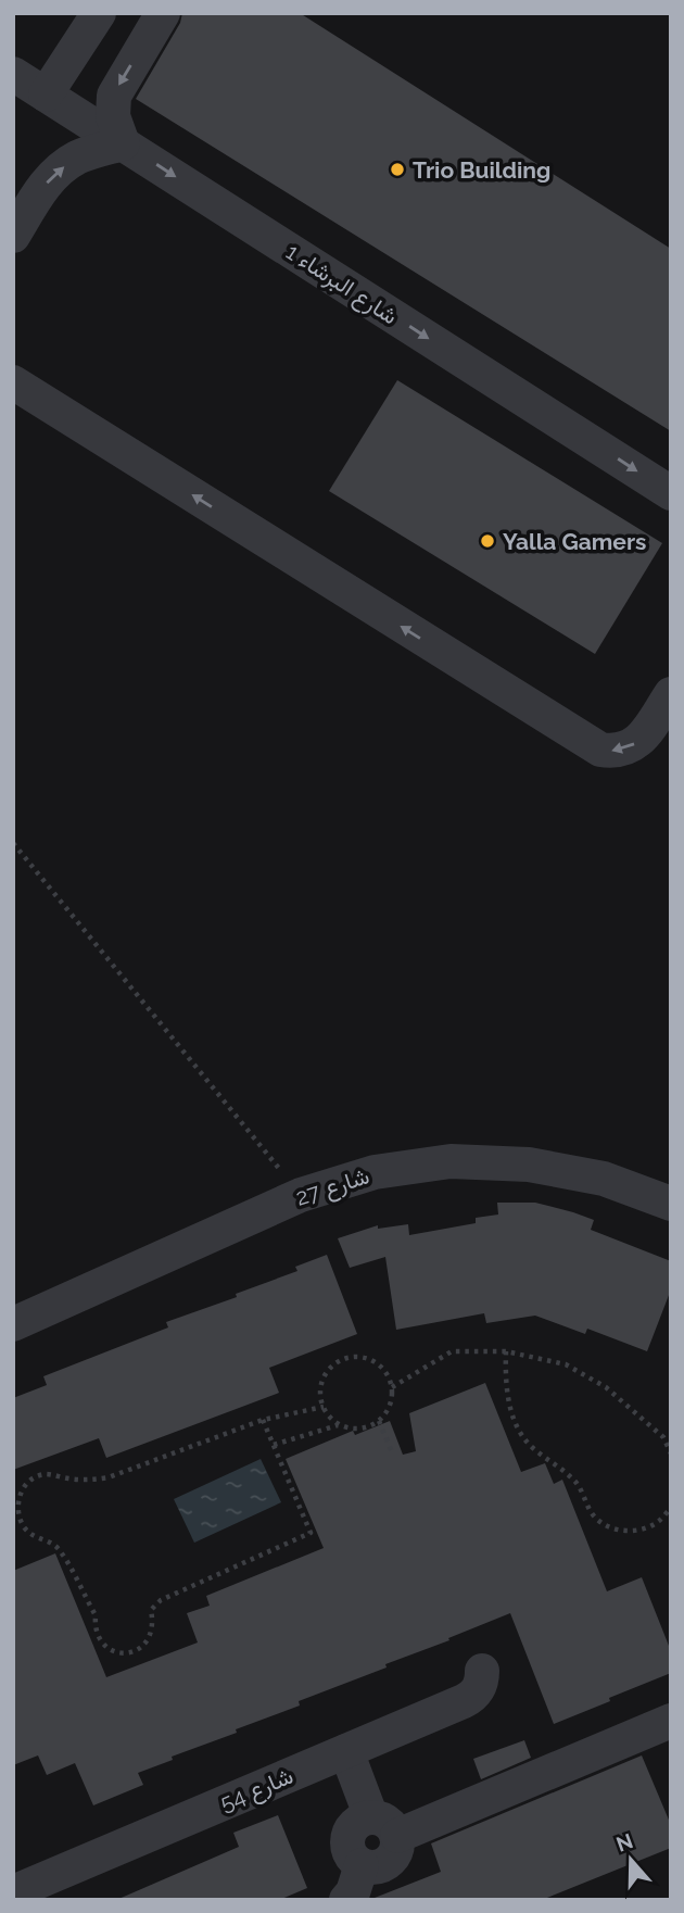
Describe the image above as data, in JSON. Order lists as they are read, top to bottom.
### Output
{
  "streets": {
    "street": ["شارع البرشاء 1", "شارع 27", "شارع 54"]
  },
  "places": ["Trio Building", "Yalla Gamers"],
  "north": "top"
}
